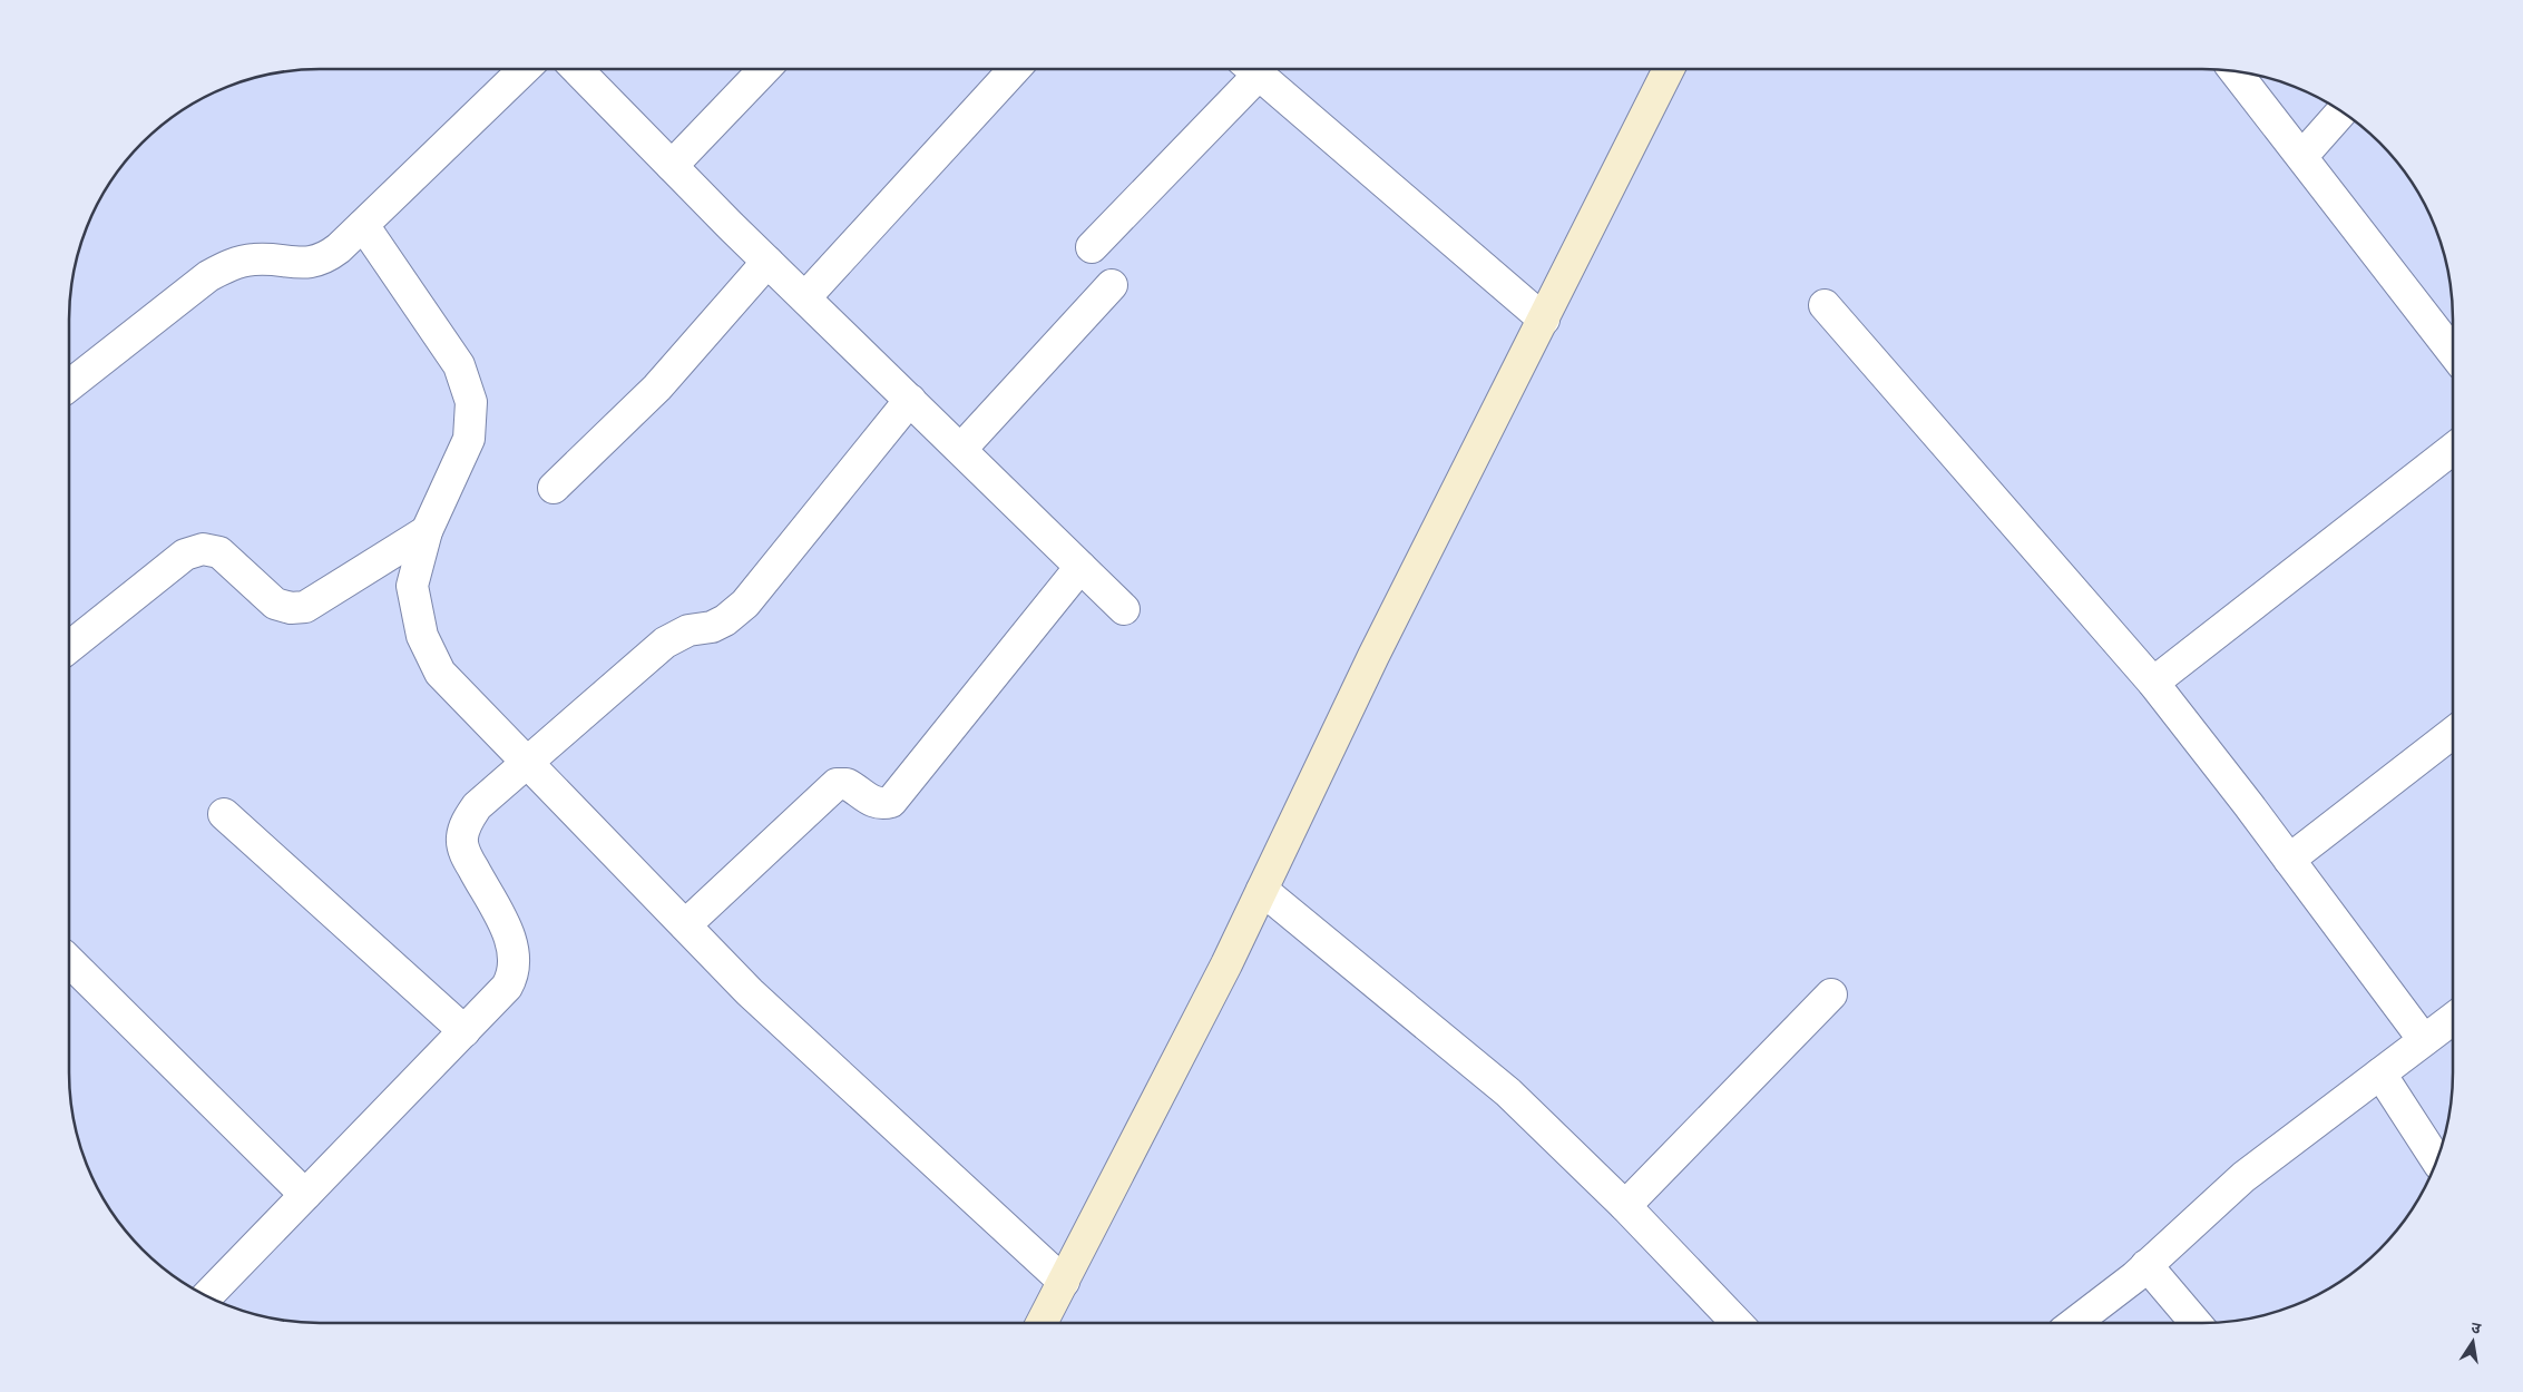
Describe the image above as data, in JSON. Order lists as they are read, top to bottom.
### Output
{
  "north": "top"
}
